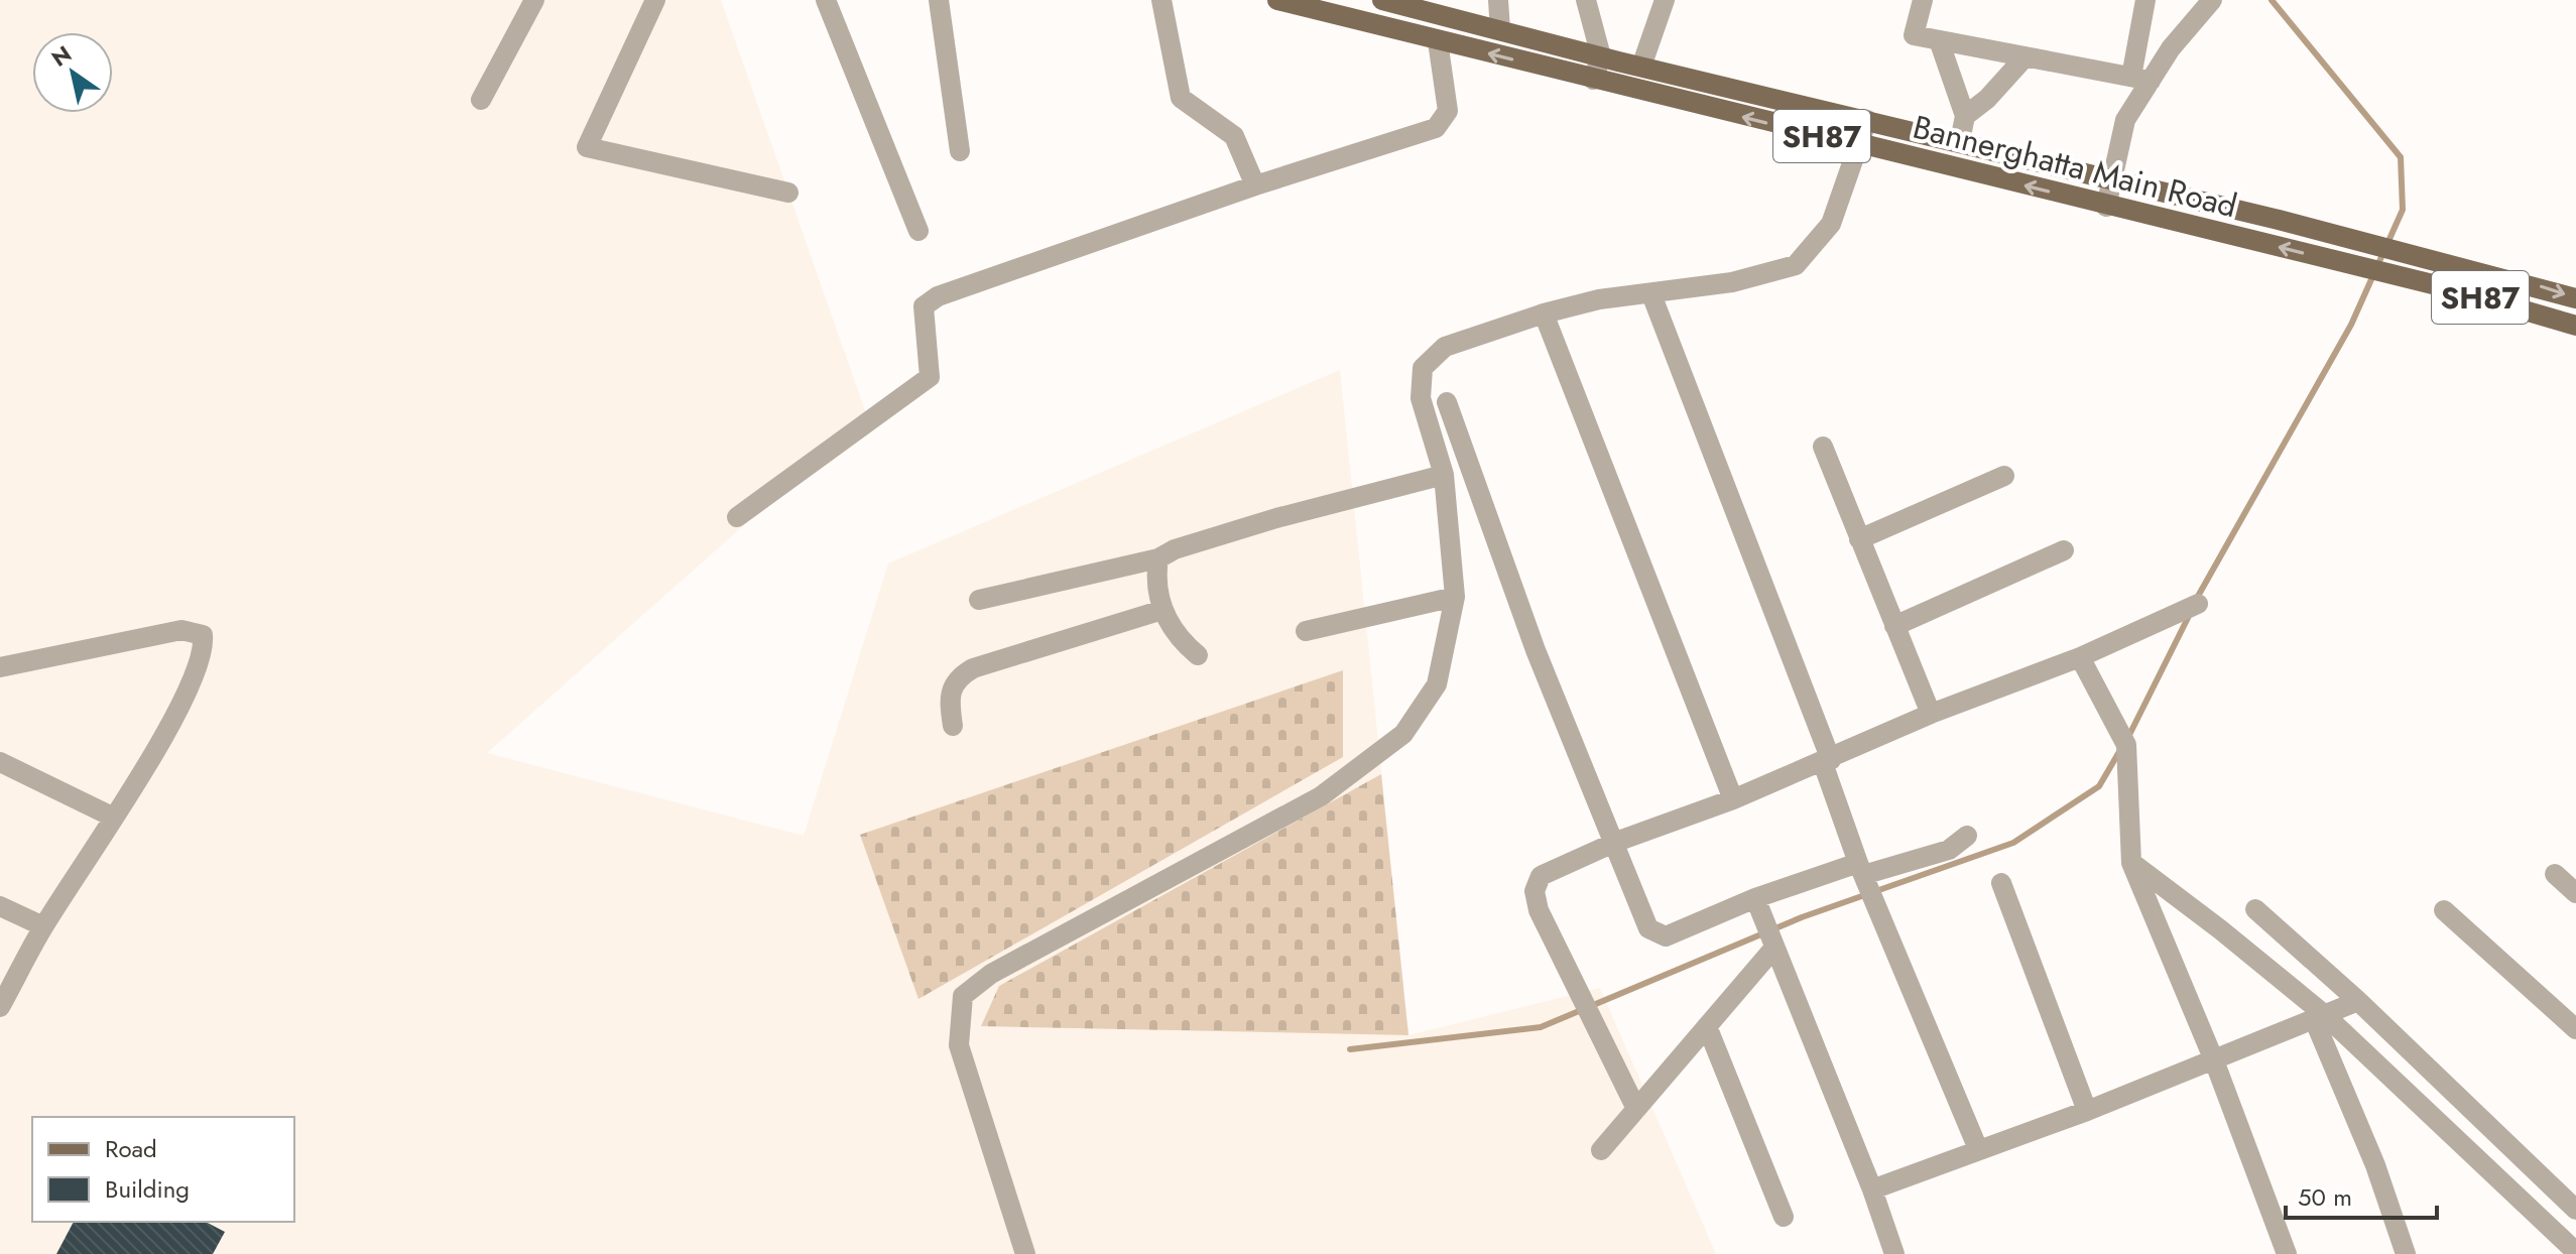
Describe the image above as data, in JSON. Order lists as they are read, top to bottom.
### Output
{
  "streets": {
    "main road": ["SH87", "Bannerghatta Main Road"]
  },
  "legend": ["Road", "Building"],
  "scale_bar": "50 m",
  "north": "top left"
}
